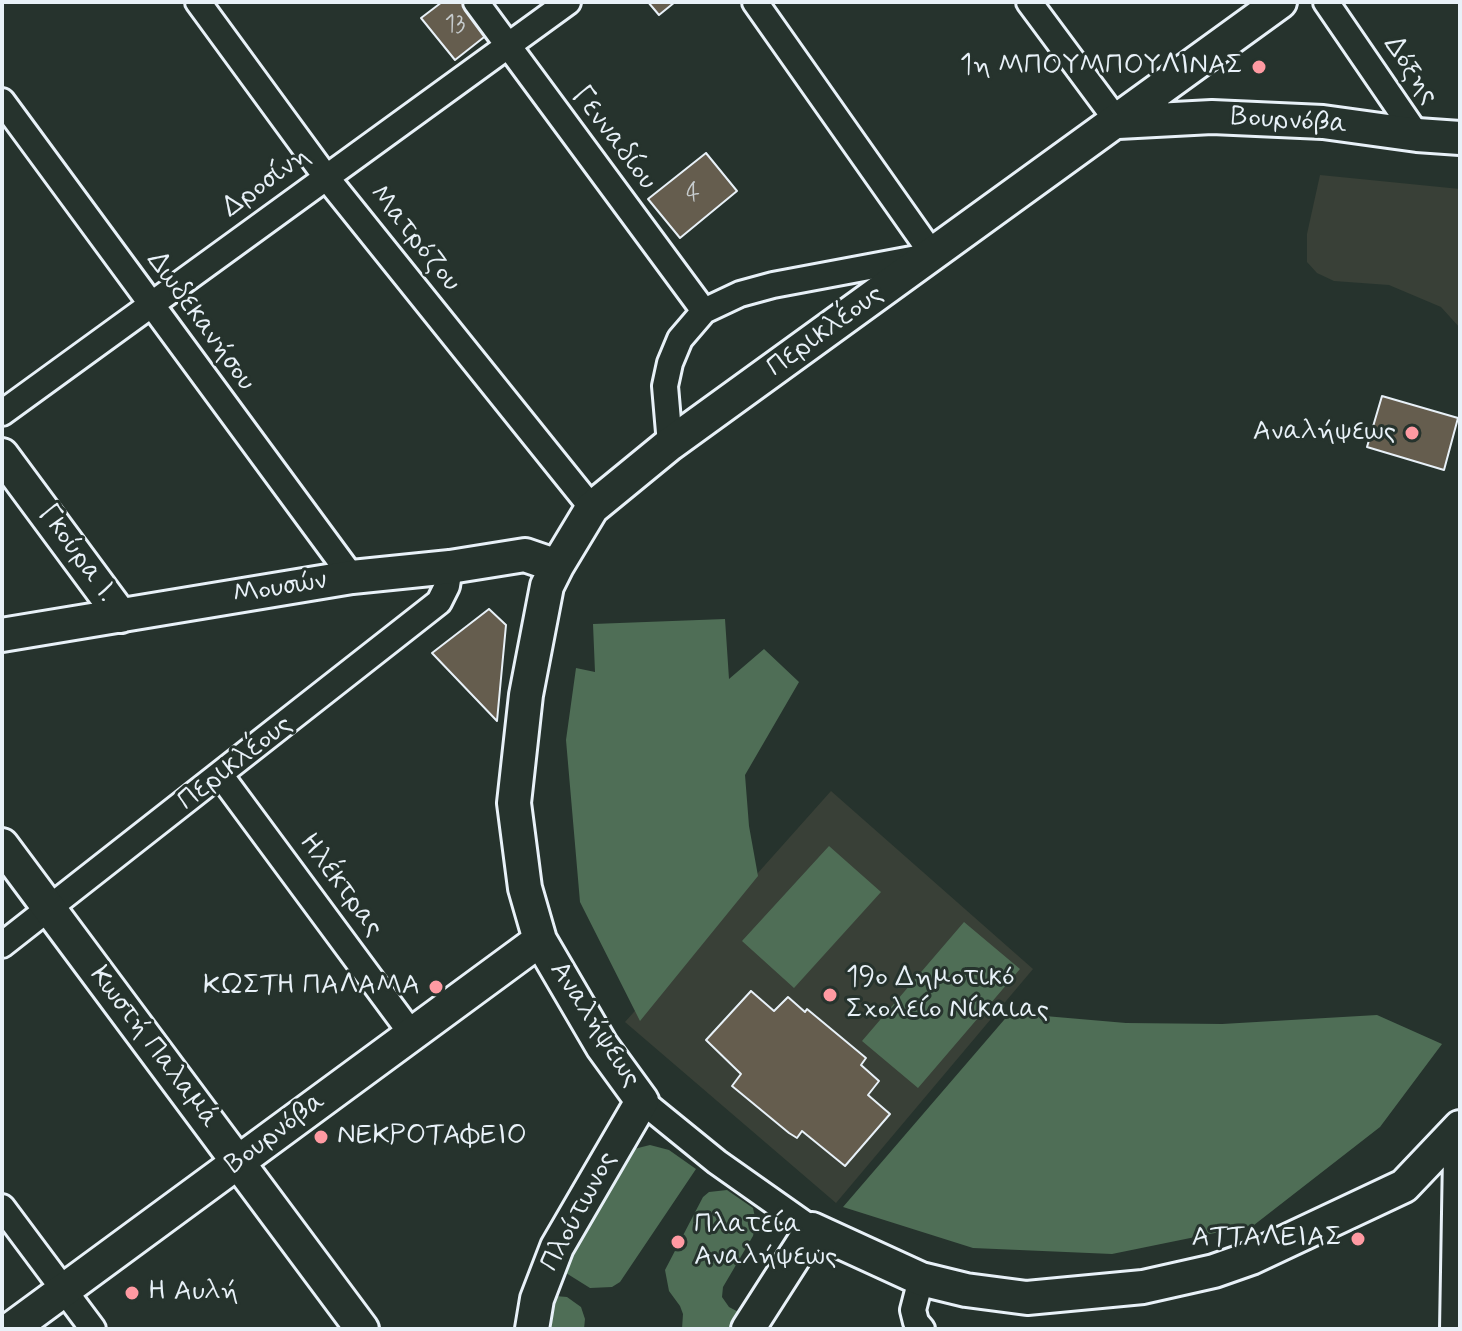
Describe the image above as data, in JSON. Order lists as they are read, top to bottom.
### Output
{
  "streets": {
    "street": [
      "Δόξης",
      "Βουρνόβα",
      "Γενναδίου",
      "Δροσίνη",
      "Ματρόζου",
      "Δωδεκανήσου",
      "Περικλέους",
      "Γκούρα Ι.",
      "Μουσών",
      "Ηλέκτρας",
      "Αναλήψεως",
      "Κωστή Παλαμά",
      "Πλούτωνος"
    ]
  },
  "crossings": [
    ["Δόξης", "Βουρνόβα"],
    ["Βουρνόβα", "Περικλέους"],
    ["Βουρνόβα", "Ηλέκτρας"],
    ["Βουρνόβα", "Αναλήψεως"],
    ["Βουρνόβα", "Κωστή Παλαμά"],
    ["Γενναδίου", "Δροσίνη"],
    ["Δροσίνη", "Ματρόζου"],
    ["Δροσίνη", "Δωδεκανήσου"],
    ["Ματρόζου", "Περικλέους"],
    ["Δωδεκανήσου", "Μουσών"],
    ["Περικλέους", "Μουσών"],
    ["Περικλέους", "Ηλέκτρας"],
    ["Περικλέους", "Αναλήψεως"],
    ["Περικλέους", "Κωστή Παλαμά"],
    ["Γκούρα Ι.", "Μουσών"],
    ["Μουσών", "Αναλήψεως"],
    ["Αναλήψεως", "Πλούτωνος"]
  ],
  "places": [
    "1η ΜΠΟΥΜΠΟΥΛΙΝΑΣ",
    "Αναλήψεως",
    "ΚΩΣΤΗ ΠΑΛΑΜΑ",
    "19ο Δημοτικό Σχολείο Νίκαιας",
    "ΝΕΚΡΟΤΑΦΕΙΟ",
    "ΑΤΤΑΛΕΙΑΣ",
    "Πλατεία Αναλήψεως",
    "Η Αυλή"
  ],
  "house_numbers": ["13", "4"]
}
